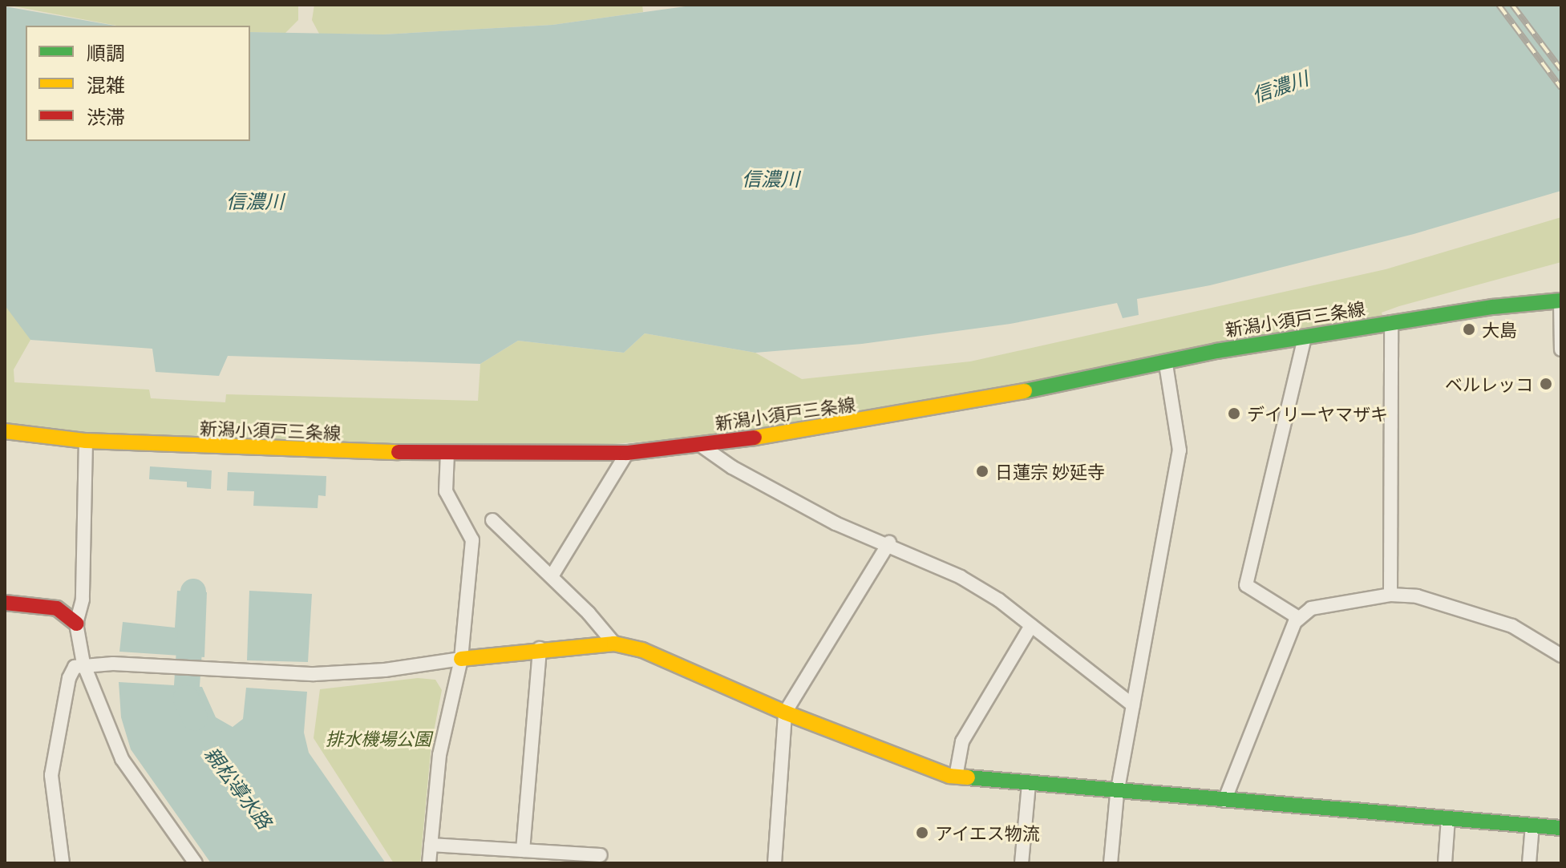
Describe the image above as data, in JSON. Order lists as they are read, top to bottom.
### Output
{
  "streets": {
    "main road": ["新潟小須戸三条線"]
  },
  "water": ["信濃川", "親松導水路"],
  "parks": ["排水機場公園"],
  "places": [
    "大島",
    "ベルレッコ",
    "デイリーヤマザキ",
    "日蓮宗 妙延寺",
    "アイエス物流"
  ],
  "legend": ["順調", "混雑", "渋滞"]
}
